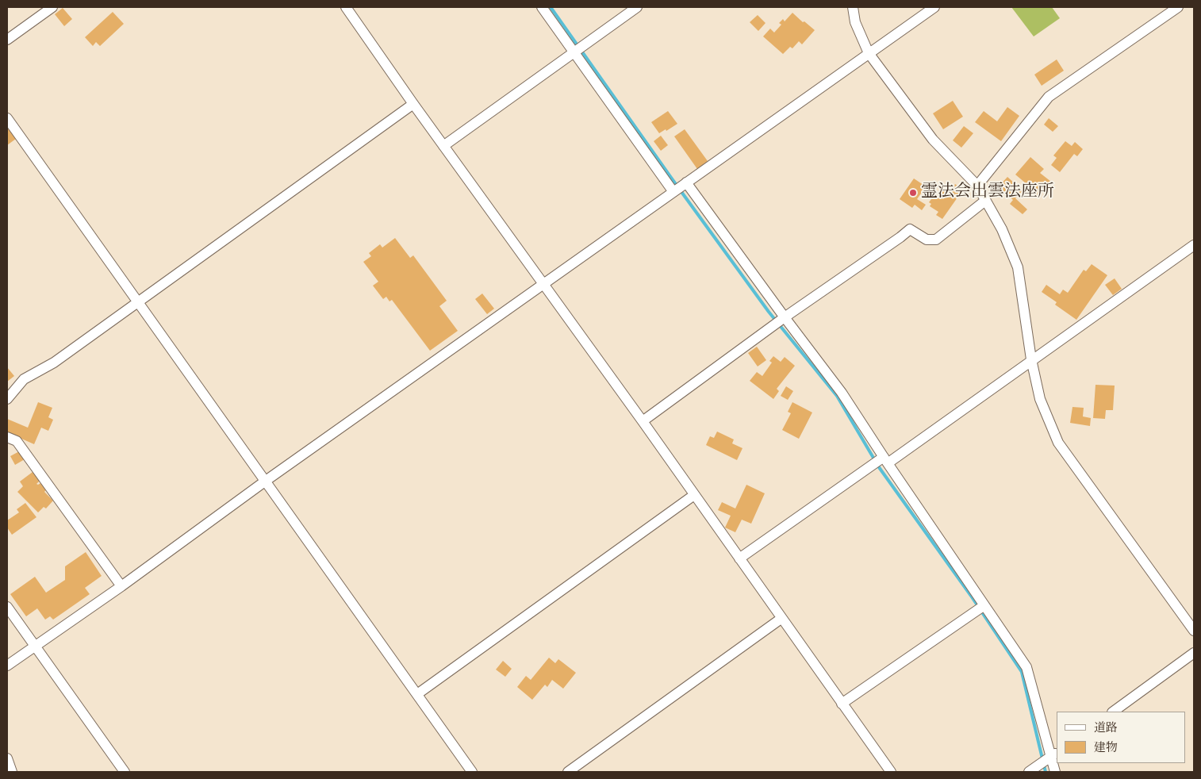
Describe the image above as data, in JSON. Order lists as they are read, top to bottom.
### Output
{
  "places": ["霊法会出雲法座所"],
  "legend": ["道路", "建物"]
}
